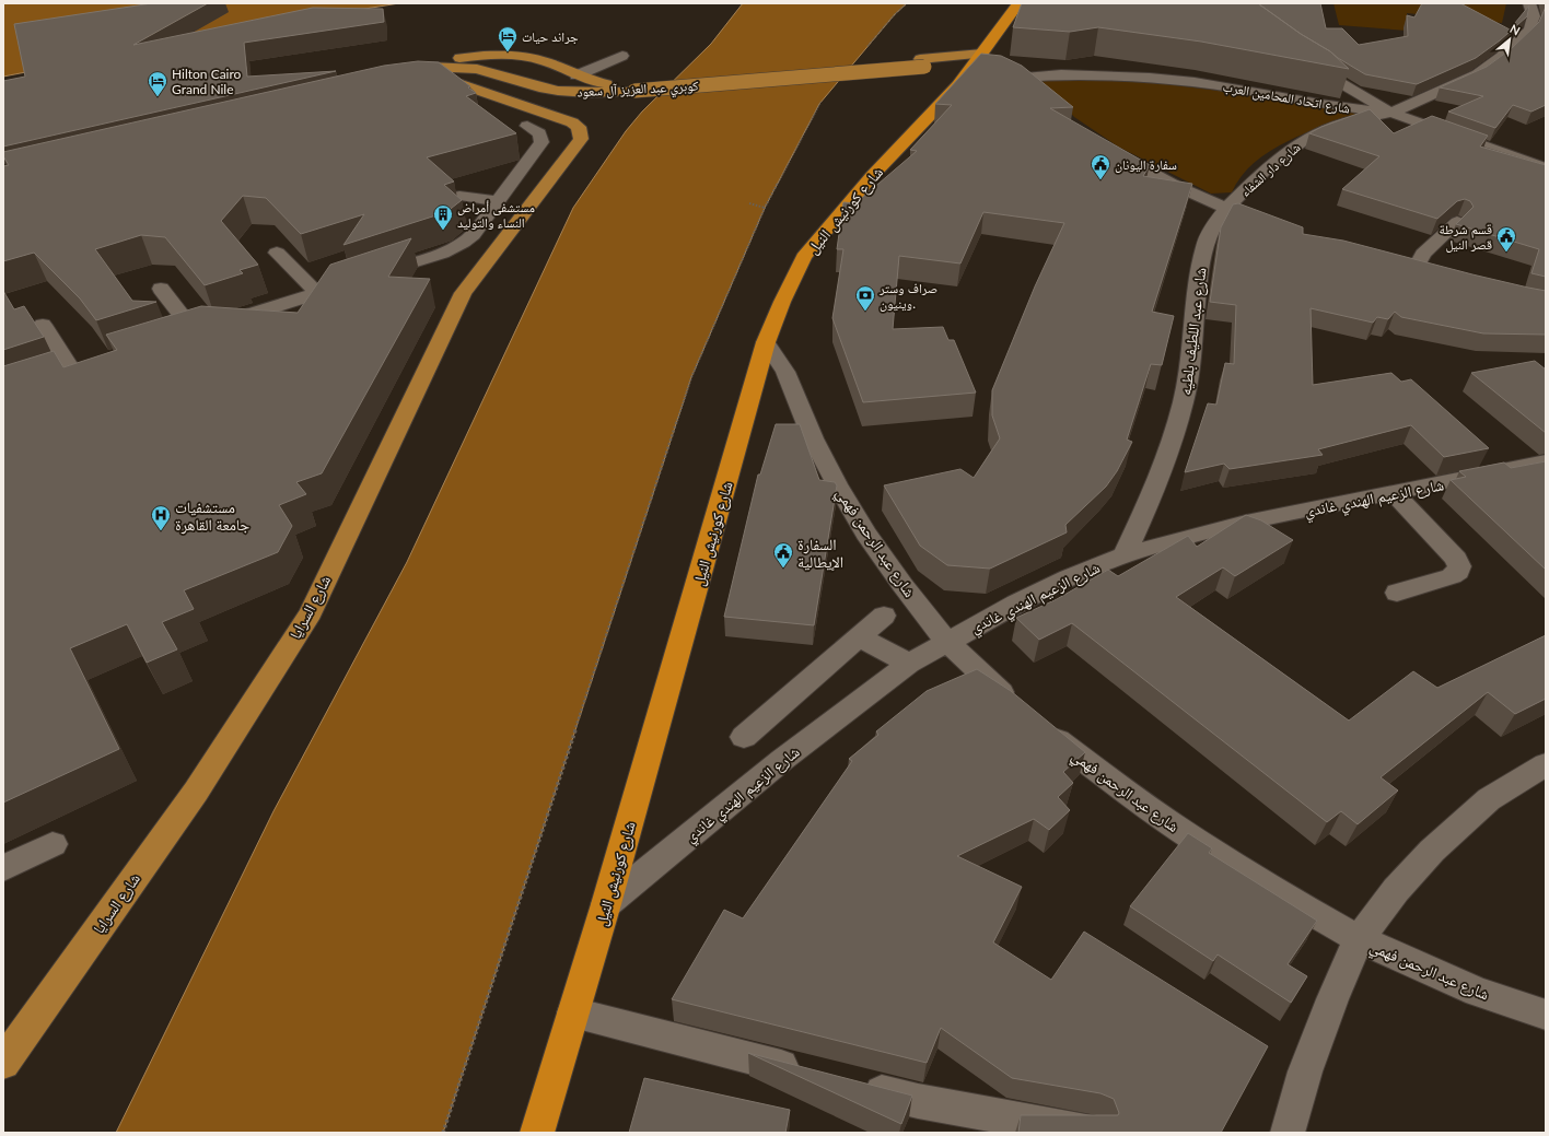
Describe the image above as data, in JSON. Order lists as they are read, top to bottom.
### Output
{
  "streets": {
    "highway": ["شارع كورنيش النيل"],
    "main road": ["كوبري عبد العزيز آل سعود", "شارع السرايا"],
    "street": [
      "شارع اتحاد المحامين العرب",
      "شارع دار الشفاء",
      "شارع عبد اللطيف بلطيه",
      "شارع الزعيم الهندي غاندي",
      "شارع عبد الرحمن فهمي"
    ]
  },
  "crossings": [
    ["كوبري عبد العزيز آل سعود", "شارع اتحاد المحامين العرب"],
    ["كوبري عبد العزيز آل سعود", "شارع كورنيش النيل"],
    ["كوبري عبد العزيز آل سعود", "شارع السرايا"],
    ["شارع اتحاد المحامين العرب", "شارع دار الشفاء"],
    ["شارع اتحاد المحامين العرب", "شارع كورنيش النيل"],
    ["شارع دار الشفاء", "شارع عبد اللطيف بلطيه"],
    ["شارع كورنيش النيل", "شارع الزعيم الهندي غاندي"],
    ["شارع كورنيش النيل", "شارع عبد الرحمن فهمي"],
    ["شارع عبد اللطيف بلطيه", "شارع الزعيم الهندي غاندي"],
    ["شارع الزعيم الهندي غاندي", "شارع عبد الرحمن فهمي"]
  ],
  "places": {
    "hotel": ["جراند حيات", "Hilton Cairo Grand Nile"],
    "public building": ["سفارة اليونان", "قسم شرطة قصر النيل", "السفارة الإيطالية"],
    "building": ["مستشفى أمراض النساء والتوليد"],
    "bank": ["صراف وستر وينيون."],
    "hospital": ["مستشفيات جامعة القاهرة"]
  },
  "north": "top right"
}
